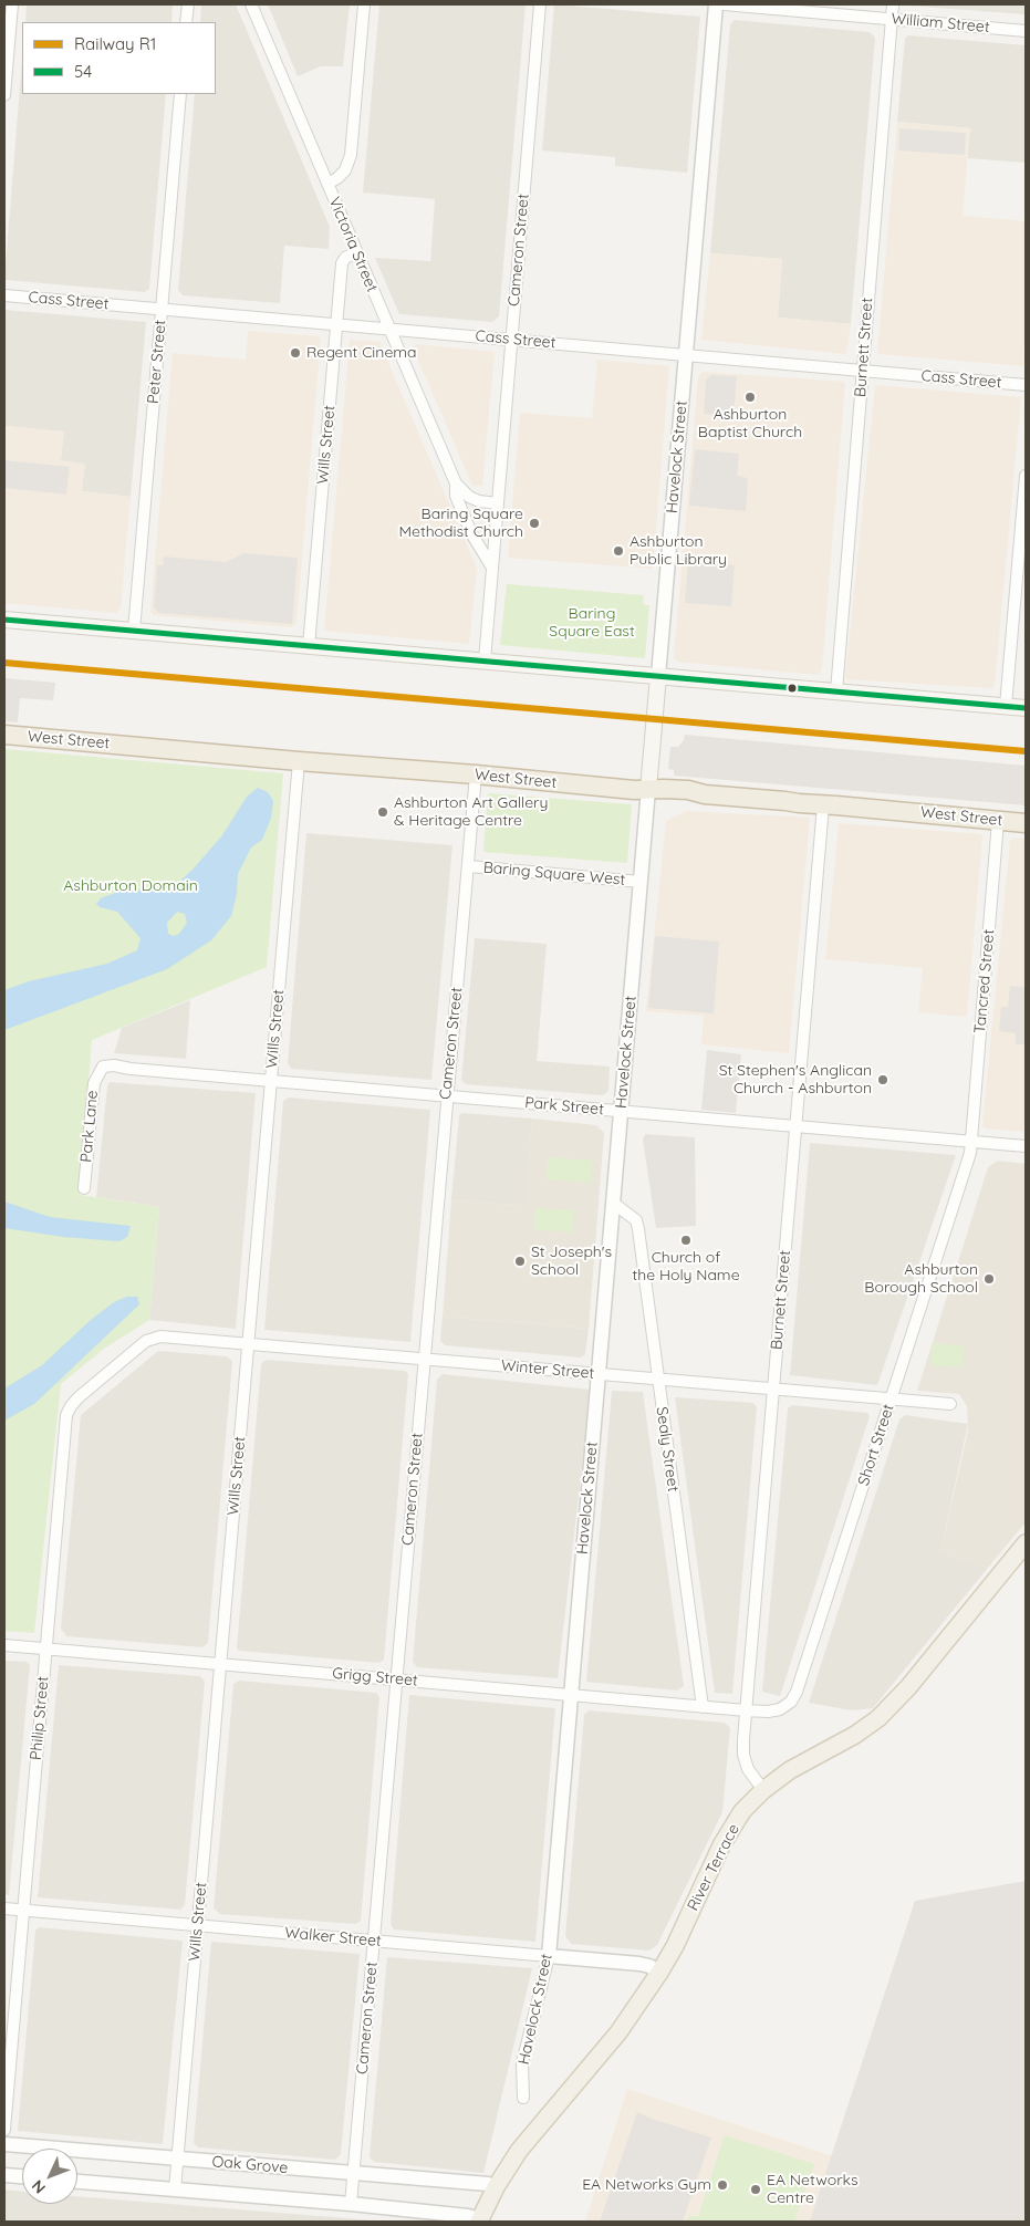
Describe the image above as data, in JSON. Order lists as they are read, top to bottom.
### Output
{
  "streets": {
    "highway": ["West Street"],
    "main road": ["Havelock Street", "River Terrace"],
    "street": [
      "William Street",
      "Victoria Street",
      "Cameron Street",
      "Cass Street",
      "Burnett Street",
      "Peter Street",
      "Wills Street",
      "Baring Square West",
      "Tancred Street",
      "Park Street",
      "Park Lane",
      "Winter Street",
      "Short Street",
      "Sealy Street",
      "Grigg Street",
      "Philip Street",
      "Walker Street",
      "Oak Grove"
    ]
  },
  "crossings": [
    ["William Street", "Burnett Street"],
    ["Victoria Street", "Cameron Street"],
    ["Victoria Street", "Cass Street"],
    ["Victoria Street", "Wills Street"],
    ["Cameron Street", "Cass Street"],
    ["Cameron Street", "West Street"],
    ["Cameron Street", "Baring Square West"],
    ["Cameron Street", "Park Street"],
    ["Cameron Street", "Winter Street"],
    ["Cameron Street", "Grigg Street"],
    ["Cameron Street", "Walker Street"],
    ["Cameron Street", "Oak Grove"],
    ["Cass Street", "Burnett Street"],
    ["Cass Street", "Peter Street"],
    ["Cass Street", "Wills Street"],
    ["Cass Street", "Havelock Street"],
    ["Burnett Street", "West Street"],
    ["Burnett Street", "Park Street"],
    ["Burnett Street", "Winter Street"],
    ["Burnett Street", "Short Street"],
    ["Burnett Street", "Grigg Street"],
    ["Burnett Street", "River Terrace"],
    ["Wills Street", "West Street"],
    ["Wills Street", "Park Street"],
    ["Wills Street", "Winter Street"],
    ["Wills Street", "Grigg Street"],
    ["Wills Street", "Walker Street"],
    ["Wills Street", "Oak Grove"],
    ["Havelock Street", "West Street"],
    ["Havelock Street", "Baring Square West"],
    ["Havelock Street", "Park Street"],
    ["Havelock Street", "Winter Street"],
    ["Havelock Street", "Sealy Street"],
    ["Havelock Street", "Grigg Street"],
    ["Havelock Street", "Walker Street"],
    ["West Street", "Tancred Street"],
    ["Tancred Street", "Park Street"],
    ["Tancred Street", "Short Street"],
    ["Park Street", "Park Lane"],
    ["Park Street", "Short Street"],
    ["Winter Street", "Short Street"],
    ["Winter Street", "Sealy Street"],
    ["Winter Street", "Philip Street"],
    ["Short Street", "Grigg Street"],
    ["Sealy Street", "Grigg Street"],
    ["Grigg Street", "Philip Street"],
    ["Philip Street", "Walker Street"],
    ["River Terrace", "Walker Street"],
    ["River Terrace", "Oak Grove"]
  ],
  "parks": ["Baring Square East", "Ashburton Domain"],
  "places": [
    "Regent Cinema",
    "Ashburton Baptist Church",
    "Baring Square Methodist Church",
    "Ashburton Public Library",
    "Ashburton Art Gallery & Heritage Centre",
    "St Stephen's Anglican Church - Ashburton",
    "Church of the Holy Name",
    "St Joseph's School",
    "Ashburton Borough School",
    "EA Networks Gym",
    "EA Networks Centre"
  ],
  "lines": ["transit line 54", "rail line R1"],
  "legend": ["Railway R1", "54"],
  "north": "bottom left"
}
